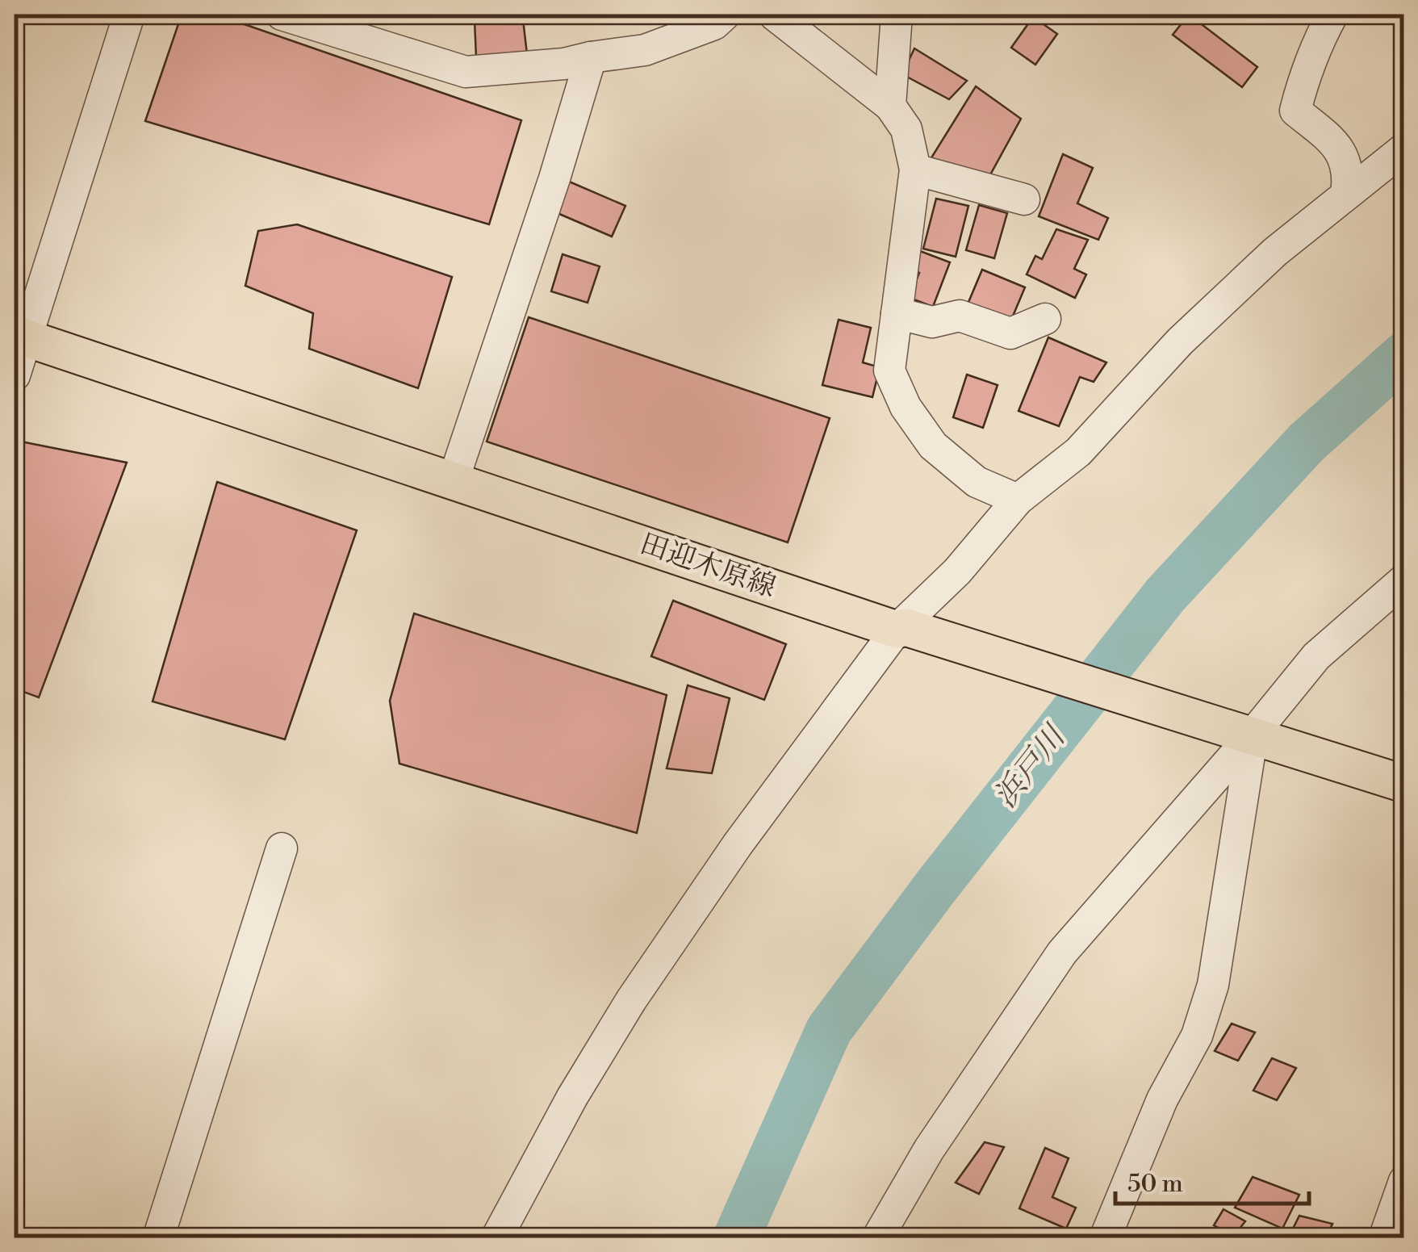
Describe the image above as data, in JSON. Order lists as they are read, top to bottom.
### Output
{
  "streets": {
    "main road": ["田迎木原線"]
  },
  "water": ["浜戸川"],
  "scale_bar": "50 m"
}
